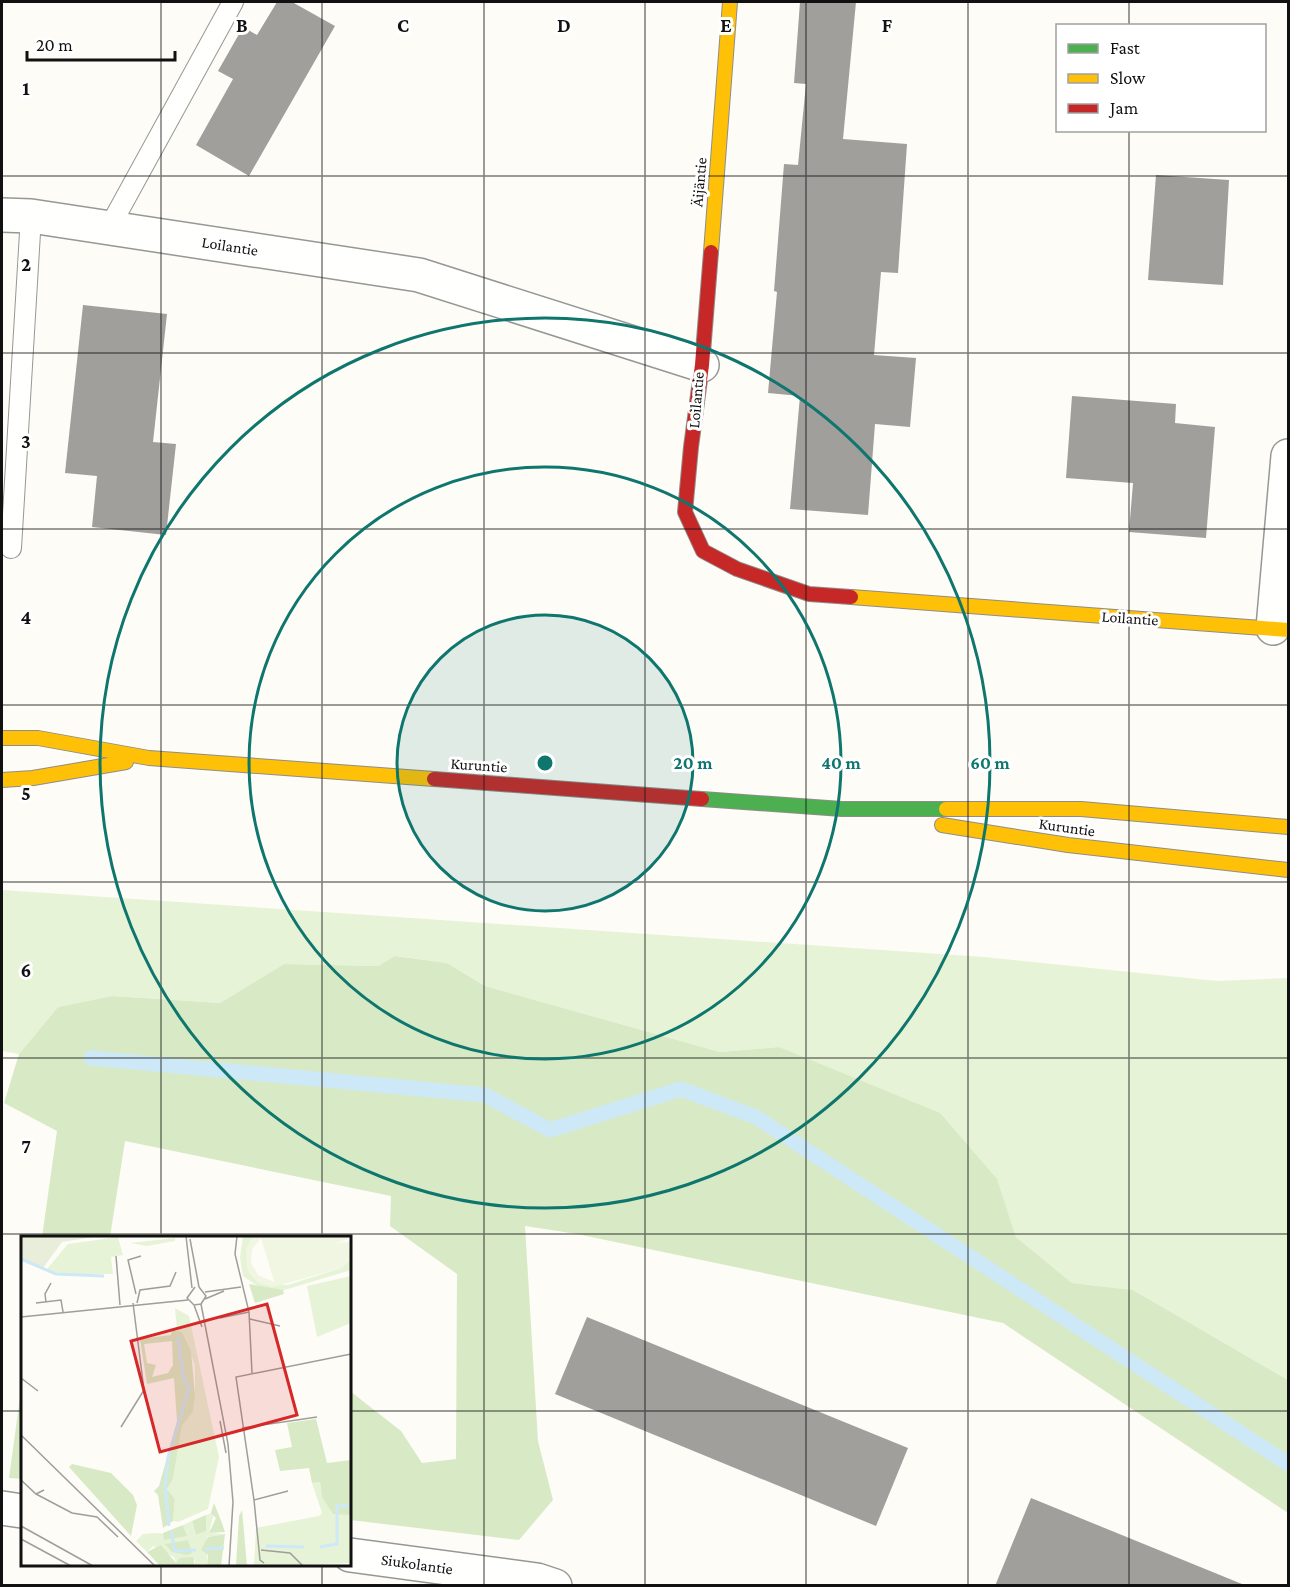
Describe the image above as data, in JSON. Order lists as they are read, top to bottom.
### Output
{
  "streets": {
    "main road": ["Äijäntie", "Loilantie", "Kuruntie"],
    "street": ["Siukolantie"]
  },
  "crossings": [
    ["Äijäntie", "Loilantie"]
  ],
  "legend": ["Fast", "Slow", "Jam"],
  "scale_bar": "20 m",
  "grid": {
    "columns": [
      "B",
      "C",
      "D",
      "E",
      "F"
    ],
    "rows": [
      "1",
      "2",
      "3",
      "4",
      "5",
      "6",
      "7"
    ]
  },
  "rings": ["20 m", "40 m", "60 m"]
}
